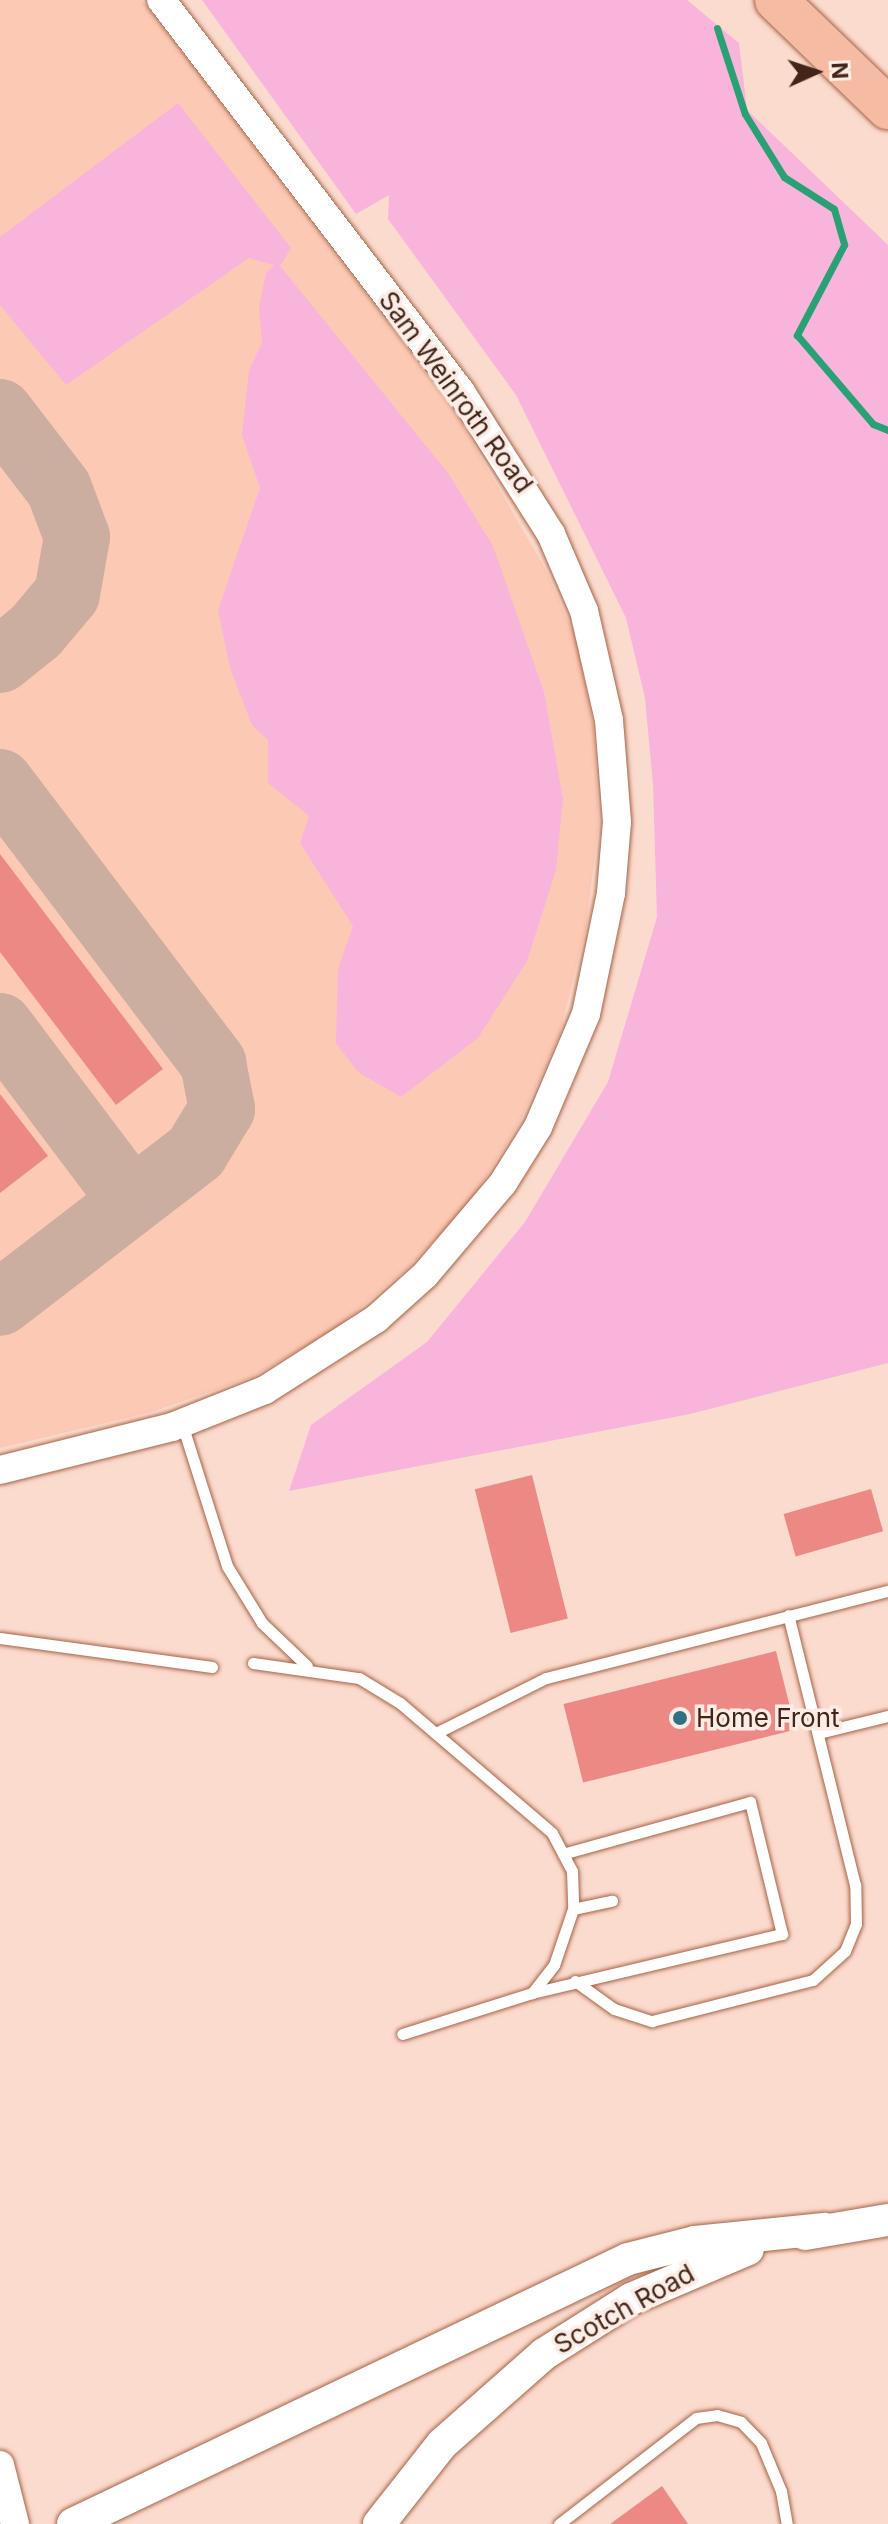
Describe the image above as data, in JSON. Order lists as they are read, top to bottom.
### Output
{
  "streets": {
    "main road": ["Scotch Road"],
    "street": ["Sam Weinroth Road"]
  },
  "places": ["Home Front"],
  "north": "right"
}
